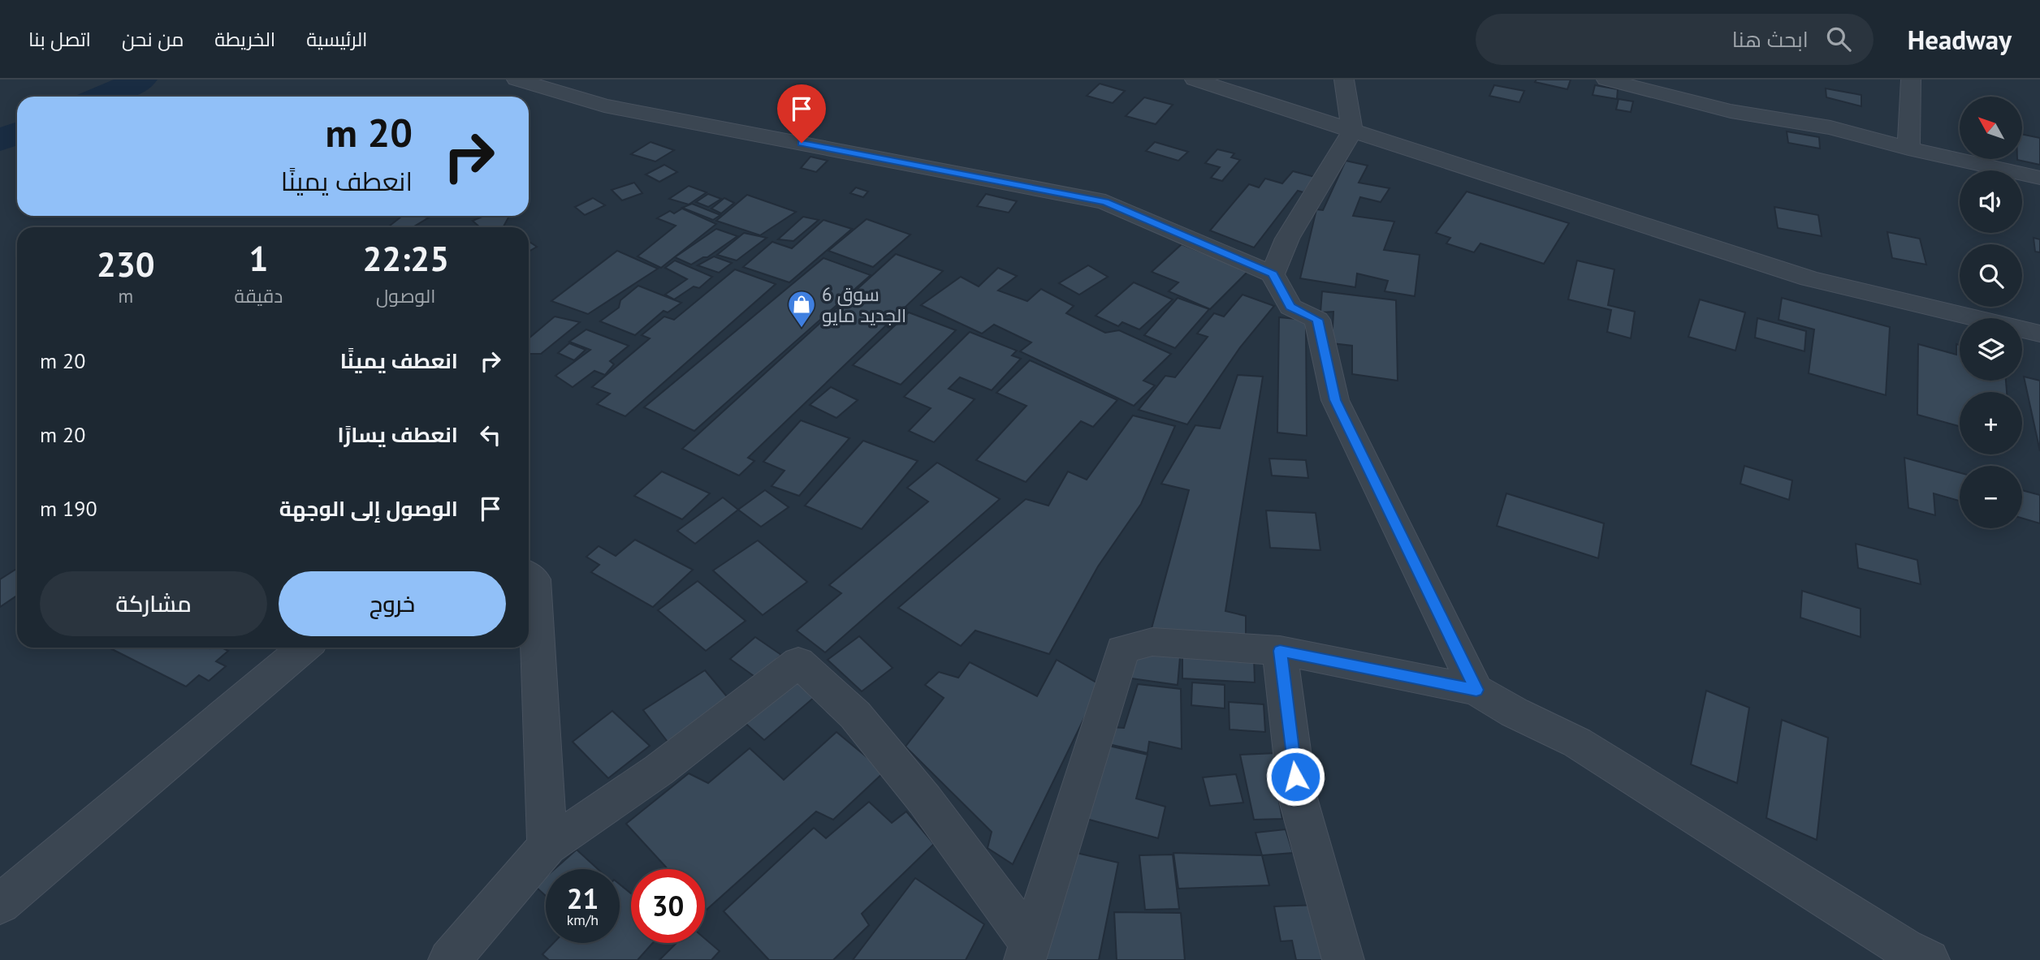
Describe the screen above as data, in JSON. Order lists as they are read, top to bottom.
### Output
{
  "places": {
    "shop": ["سوق 6 الجديد مايو"]
  },
  "north": "top left",
  "page": {
    "header": "Headway",
    "search": "ابحث هنا",
    "nav": [
      "الرئيسية",
      "الخريطة",
      "من نحن",
      "اتصل بنا"
    ],
    "map_buttons": ["+", "−"],
    "turn": ["20 m", "انعطف يمينًا"],
    "eta": [
      "22:25",
      "الوصول",
      "1",
      "دقيقة",
      "230",
      "m"
    ],
    "list": [
      {
        "name": "انعطف يمينًا",
        "value": "20 m"
      },
      {
        "name": "انعطف يسارًا",
        "value": "20 m"
      },
      {
        "name": "الوصول إلى الوجهة",
        "value": "190 m"
      }
    ],
    "buttons": ["خروج", "مشاركة"],
    "speed": "21 km/h",
    "limit": "30"
  }
}
